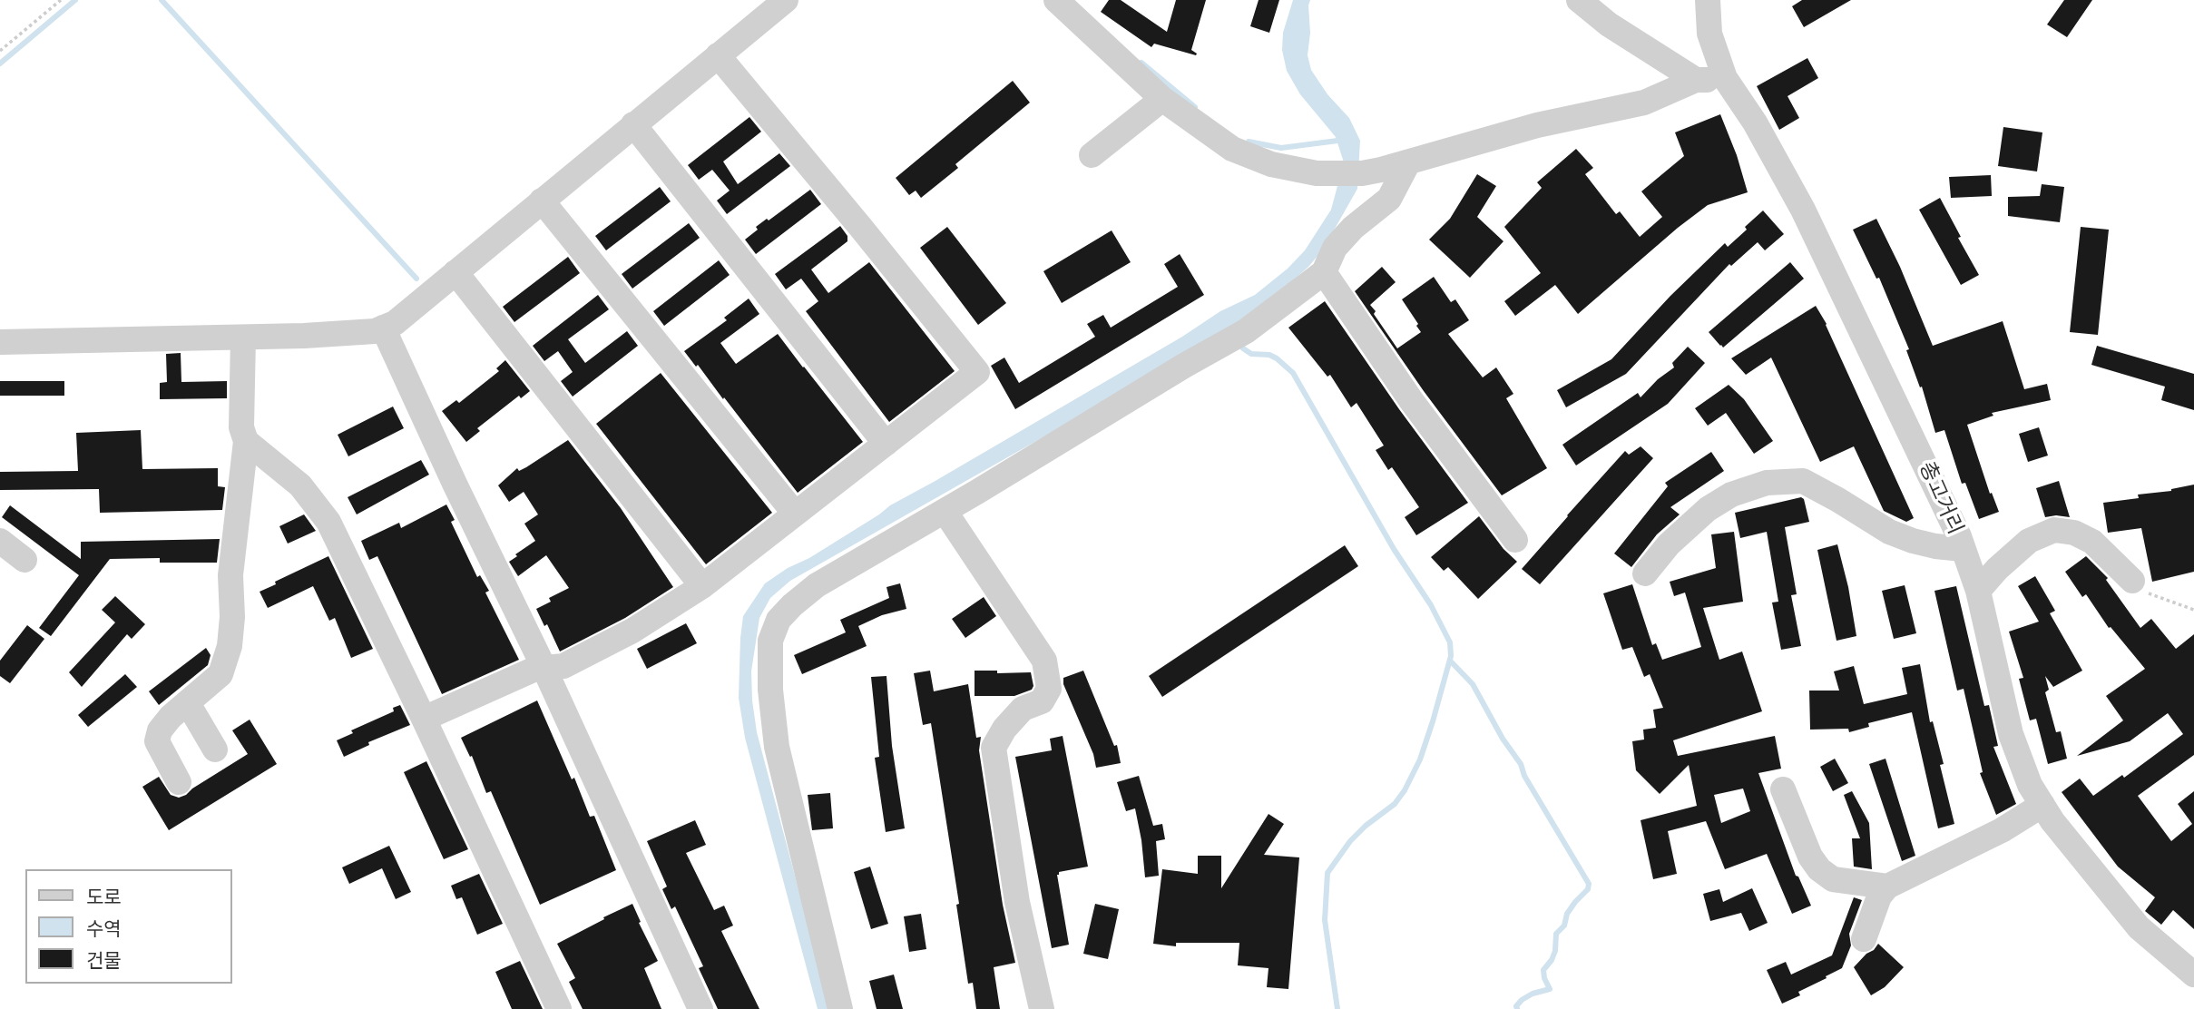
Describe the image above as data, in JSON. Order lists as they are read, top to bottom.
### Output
{
  "streets": {
    "street": ["총고거리"]
  },
  "legend": ["도로", "수역", "건물"]
}
